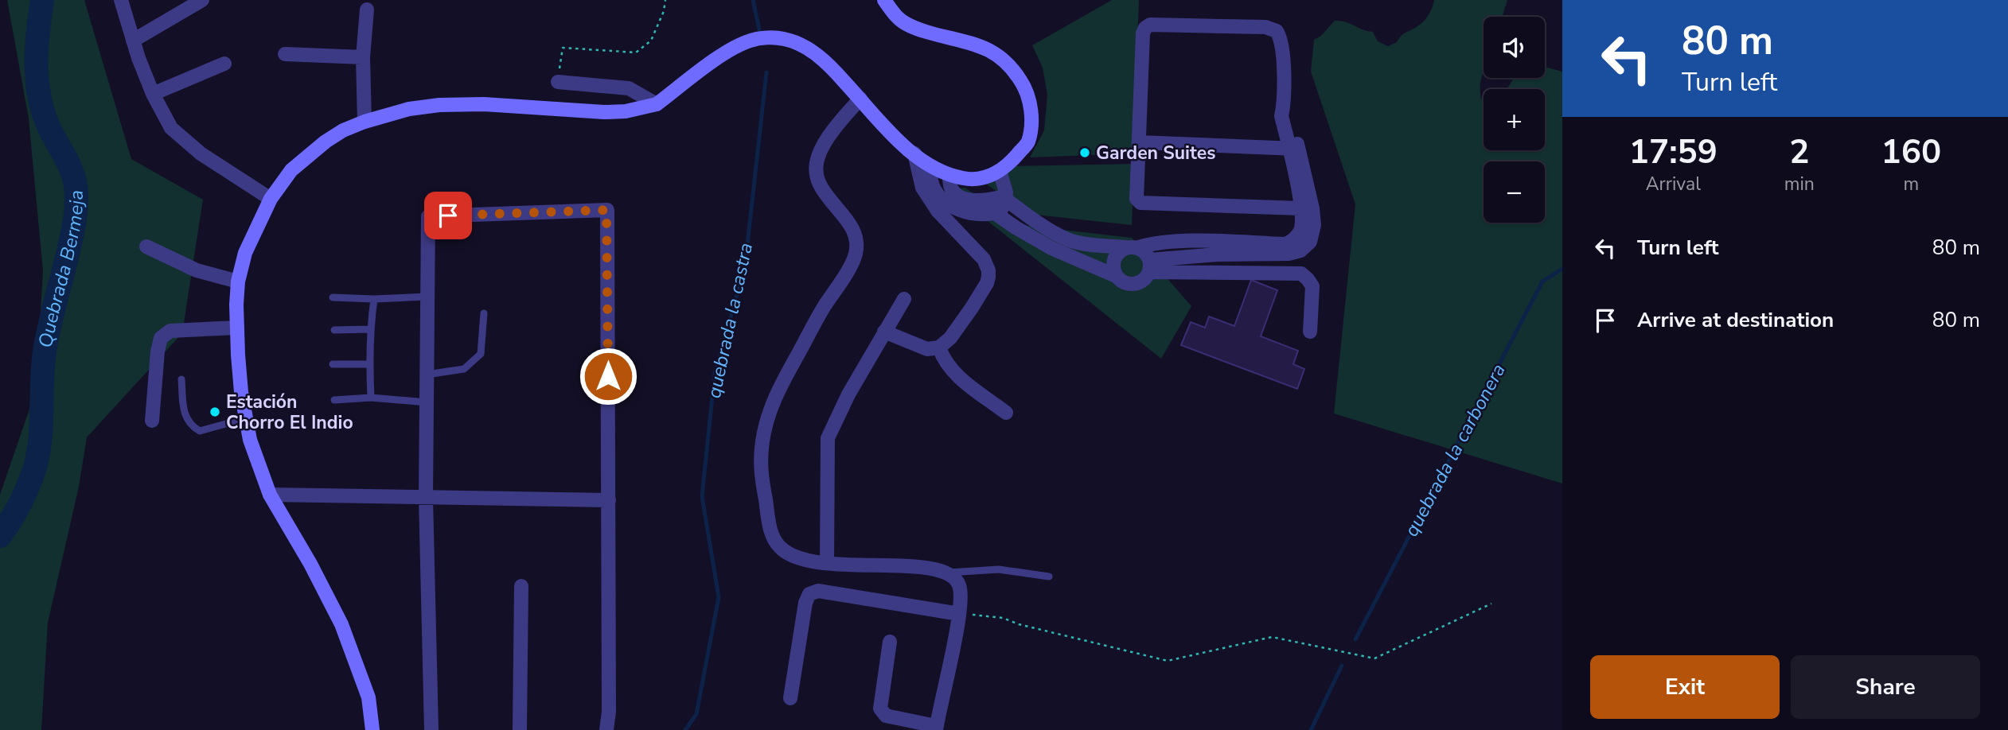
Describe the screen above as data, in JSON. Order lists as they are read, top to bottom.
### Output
{
  "water": ["Quebrada Bermeja", "quebrada la castra", "quebrada la carbonera"],
  "places": ["Garden Suites", "Estación Chorro El Indio"],
  "page": {
    "turn": ["80 m", "Turn left"],
    "map_buttons": ["+", "−"],
    "eta": [
      "17:59",
      "Arrival",
      "2",
      "min",
      "160",
      "m"
    ],
    "list": [
      {
        "name": "Turn left",
        "value": "80 m"
      },
      {
        "name": "Arrive at destination",
        "value": "80 m"
      }
    ],
    "buttons": ["Exit", "Share"]
  }
}
